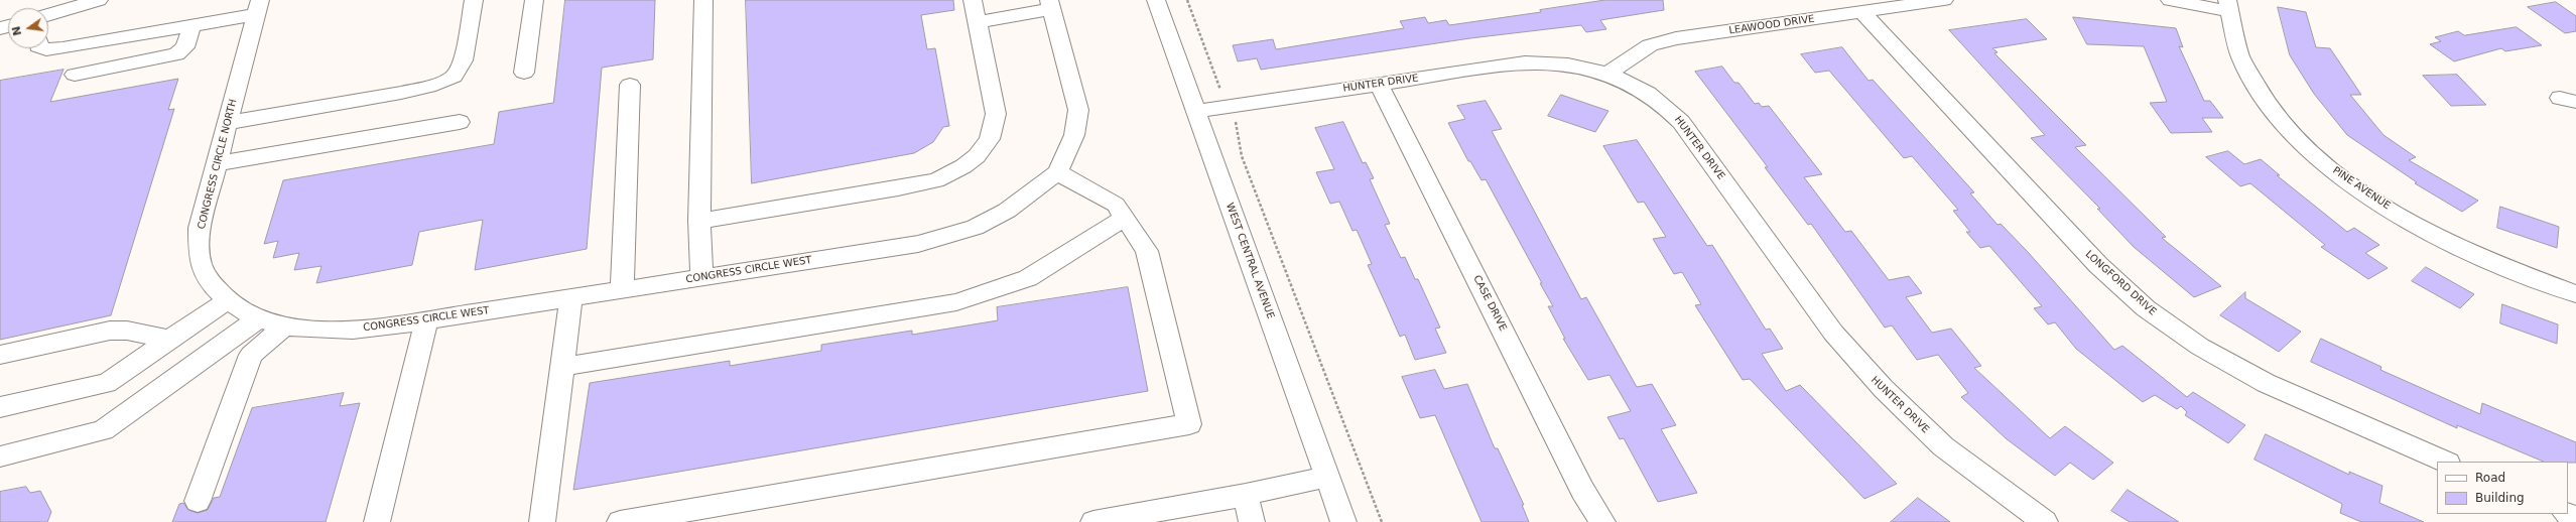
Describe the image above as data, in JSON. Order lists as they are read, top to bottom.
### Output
{
  "streets": {
    "street": [
      "LEAWOOD DRIVE",
      "HUNTER DRIVE",
      "CONGRESS CIRCLE NORTH",
      "PINE AVENUE",
      "WEST CENTRAL AVENUE",
      "CONGRESS CIRCLE WEST",
      "LONGFORD DRIVE",
      "CASE DRIVE"
    ]
  },
  "crossings": [
    ["LEAWOOD DRIVE", "HUNTER DRIVE"],
    ["LEAWOOD DRIVE", "LONGFORD DRIVE"],
    ["HUNTER DRIVE", "WEST CENTRAL AVENUE"],
    ["HUNTER DRIVE", "CASE DRIVE"],
    ["CONGRESS CIRCLE NORTH", "CONGRESS CIRCLE WEST"]
  ],
  "legend": ["Road", "Building"],
  "north": "left"
}
